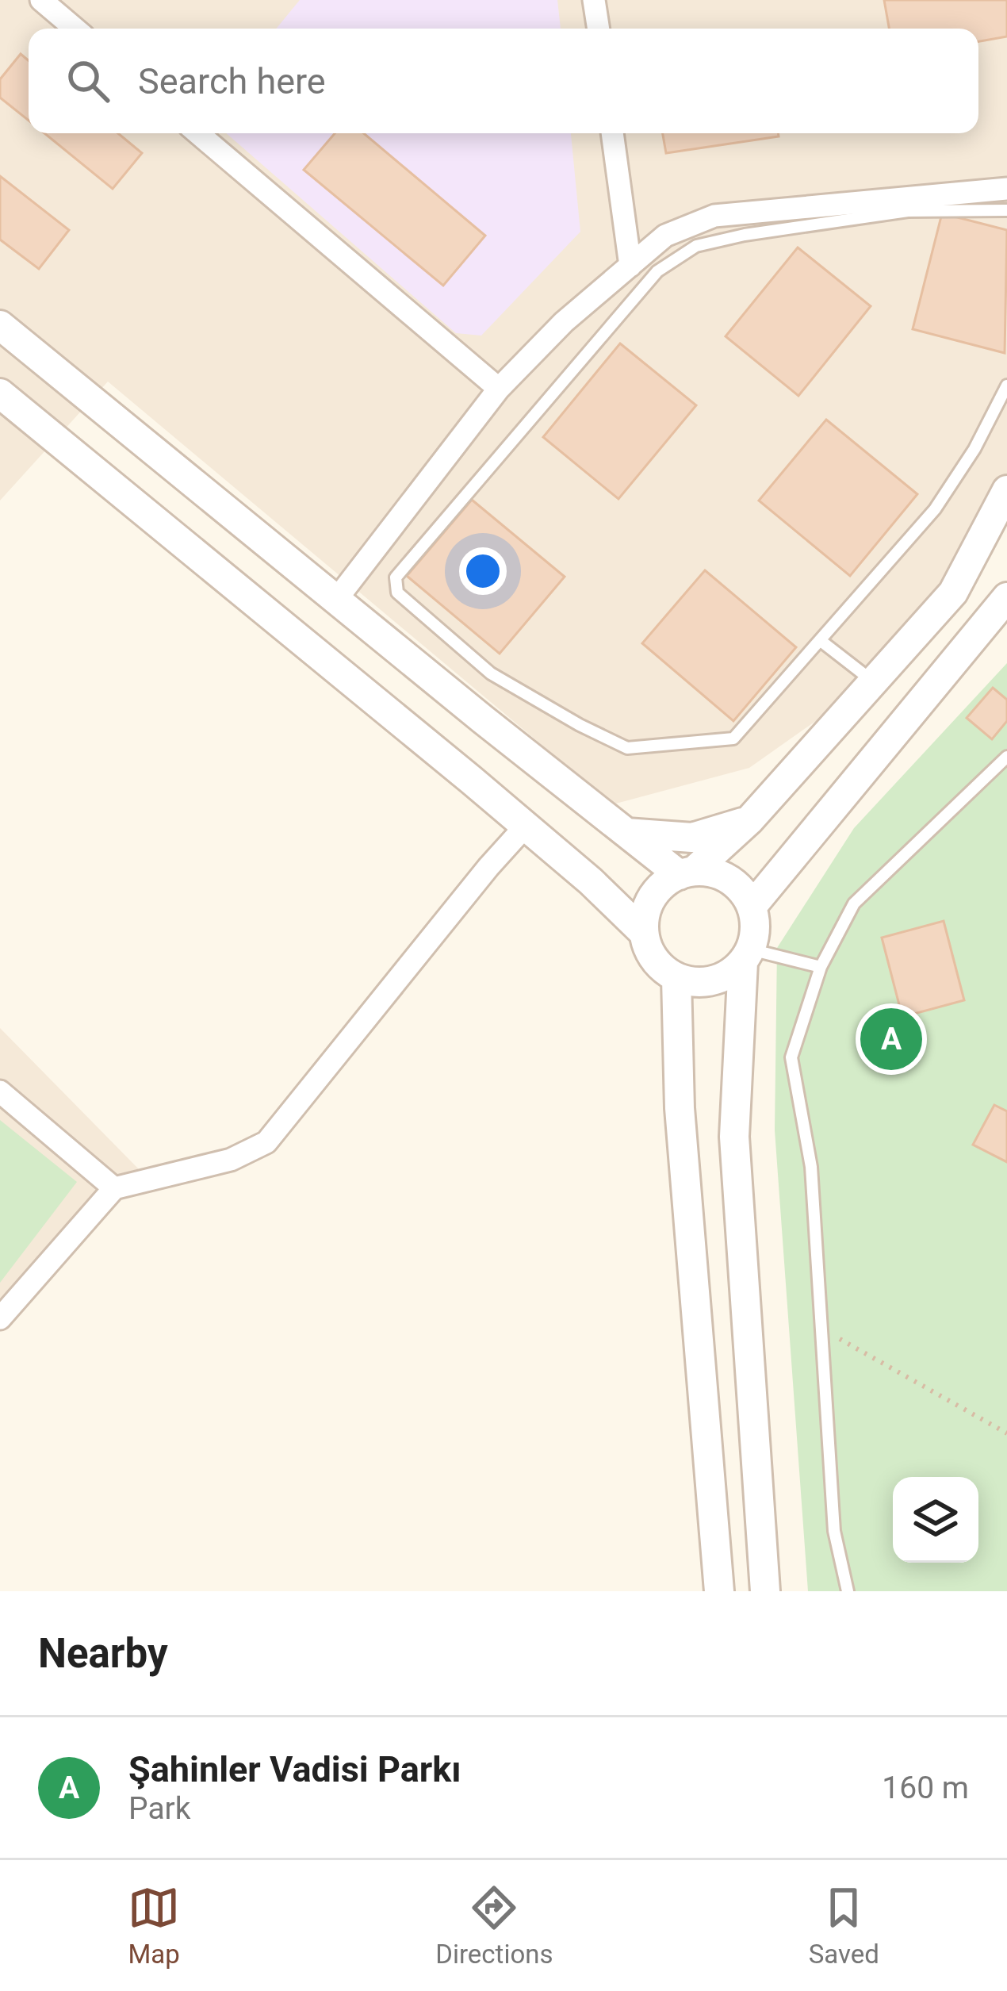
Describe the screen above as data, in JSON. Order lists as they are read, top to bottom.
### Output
{
  "page": {
    "search": "Search here",
    "pins": "A",
    "heading": "Nearby",
    "list": [
      {
        "mark": "A",
        "name": "Şahinler Vadisi Parkı",
        "note": "Park",
        "value": "160 m"
      }
    ],
    "nav": ["Map", "Directions", "Saved"]
  }
}
